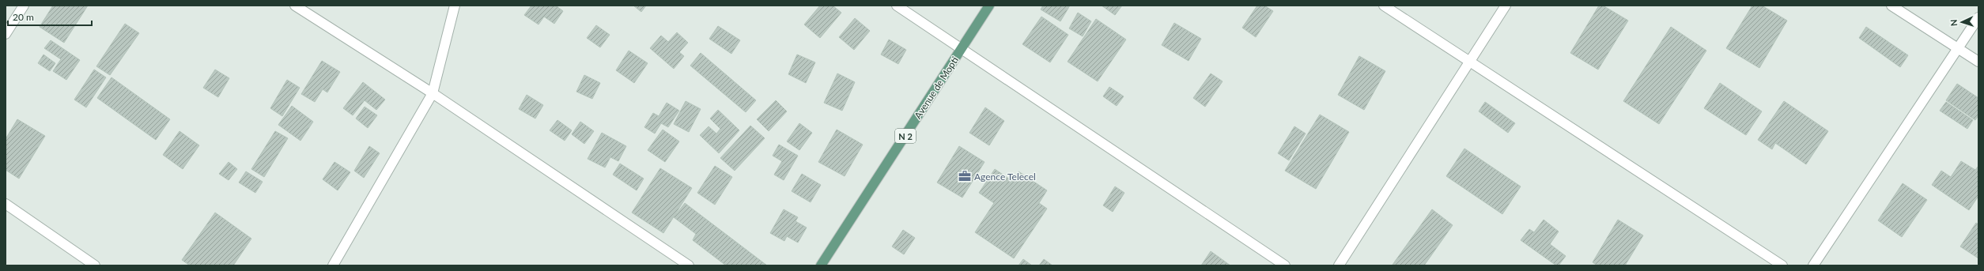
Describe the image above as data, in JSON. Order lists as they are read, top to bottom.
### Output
{
  "streets": {
    "main road": ["Avenue de Mopti", "N 2"]
  },
  "places": {
    "office": ["Agence Telecel"]
  },
  "scale_bar": "20 m",
  "north": "left"
}
